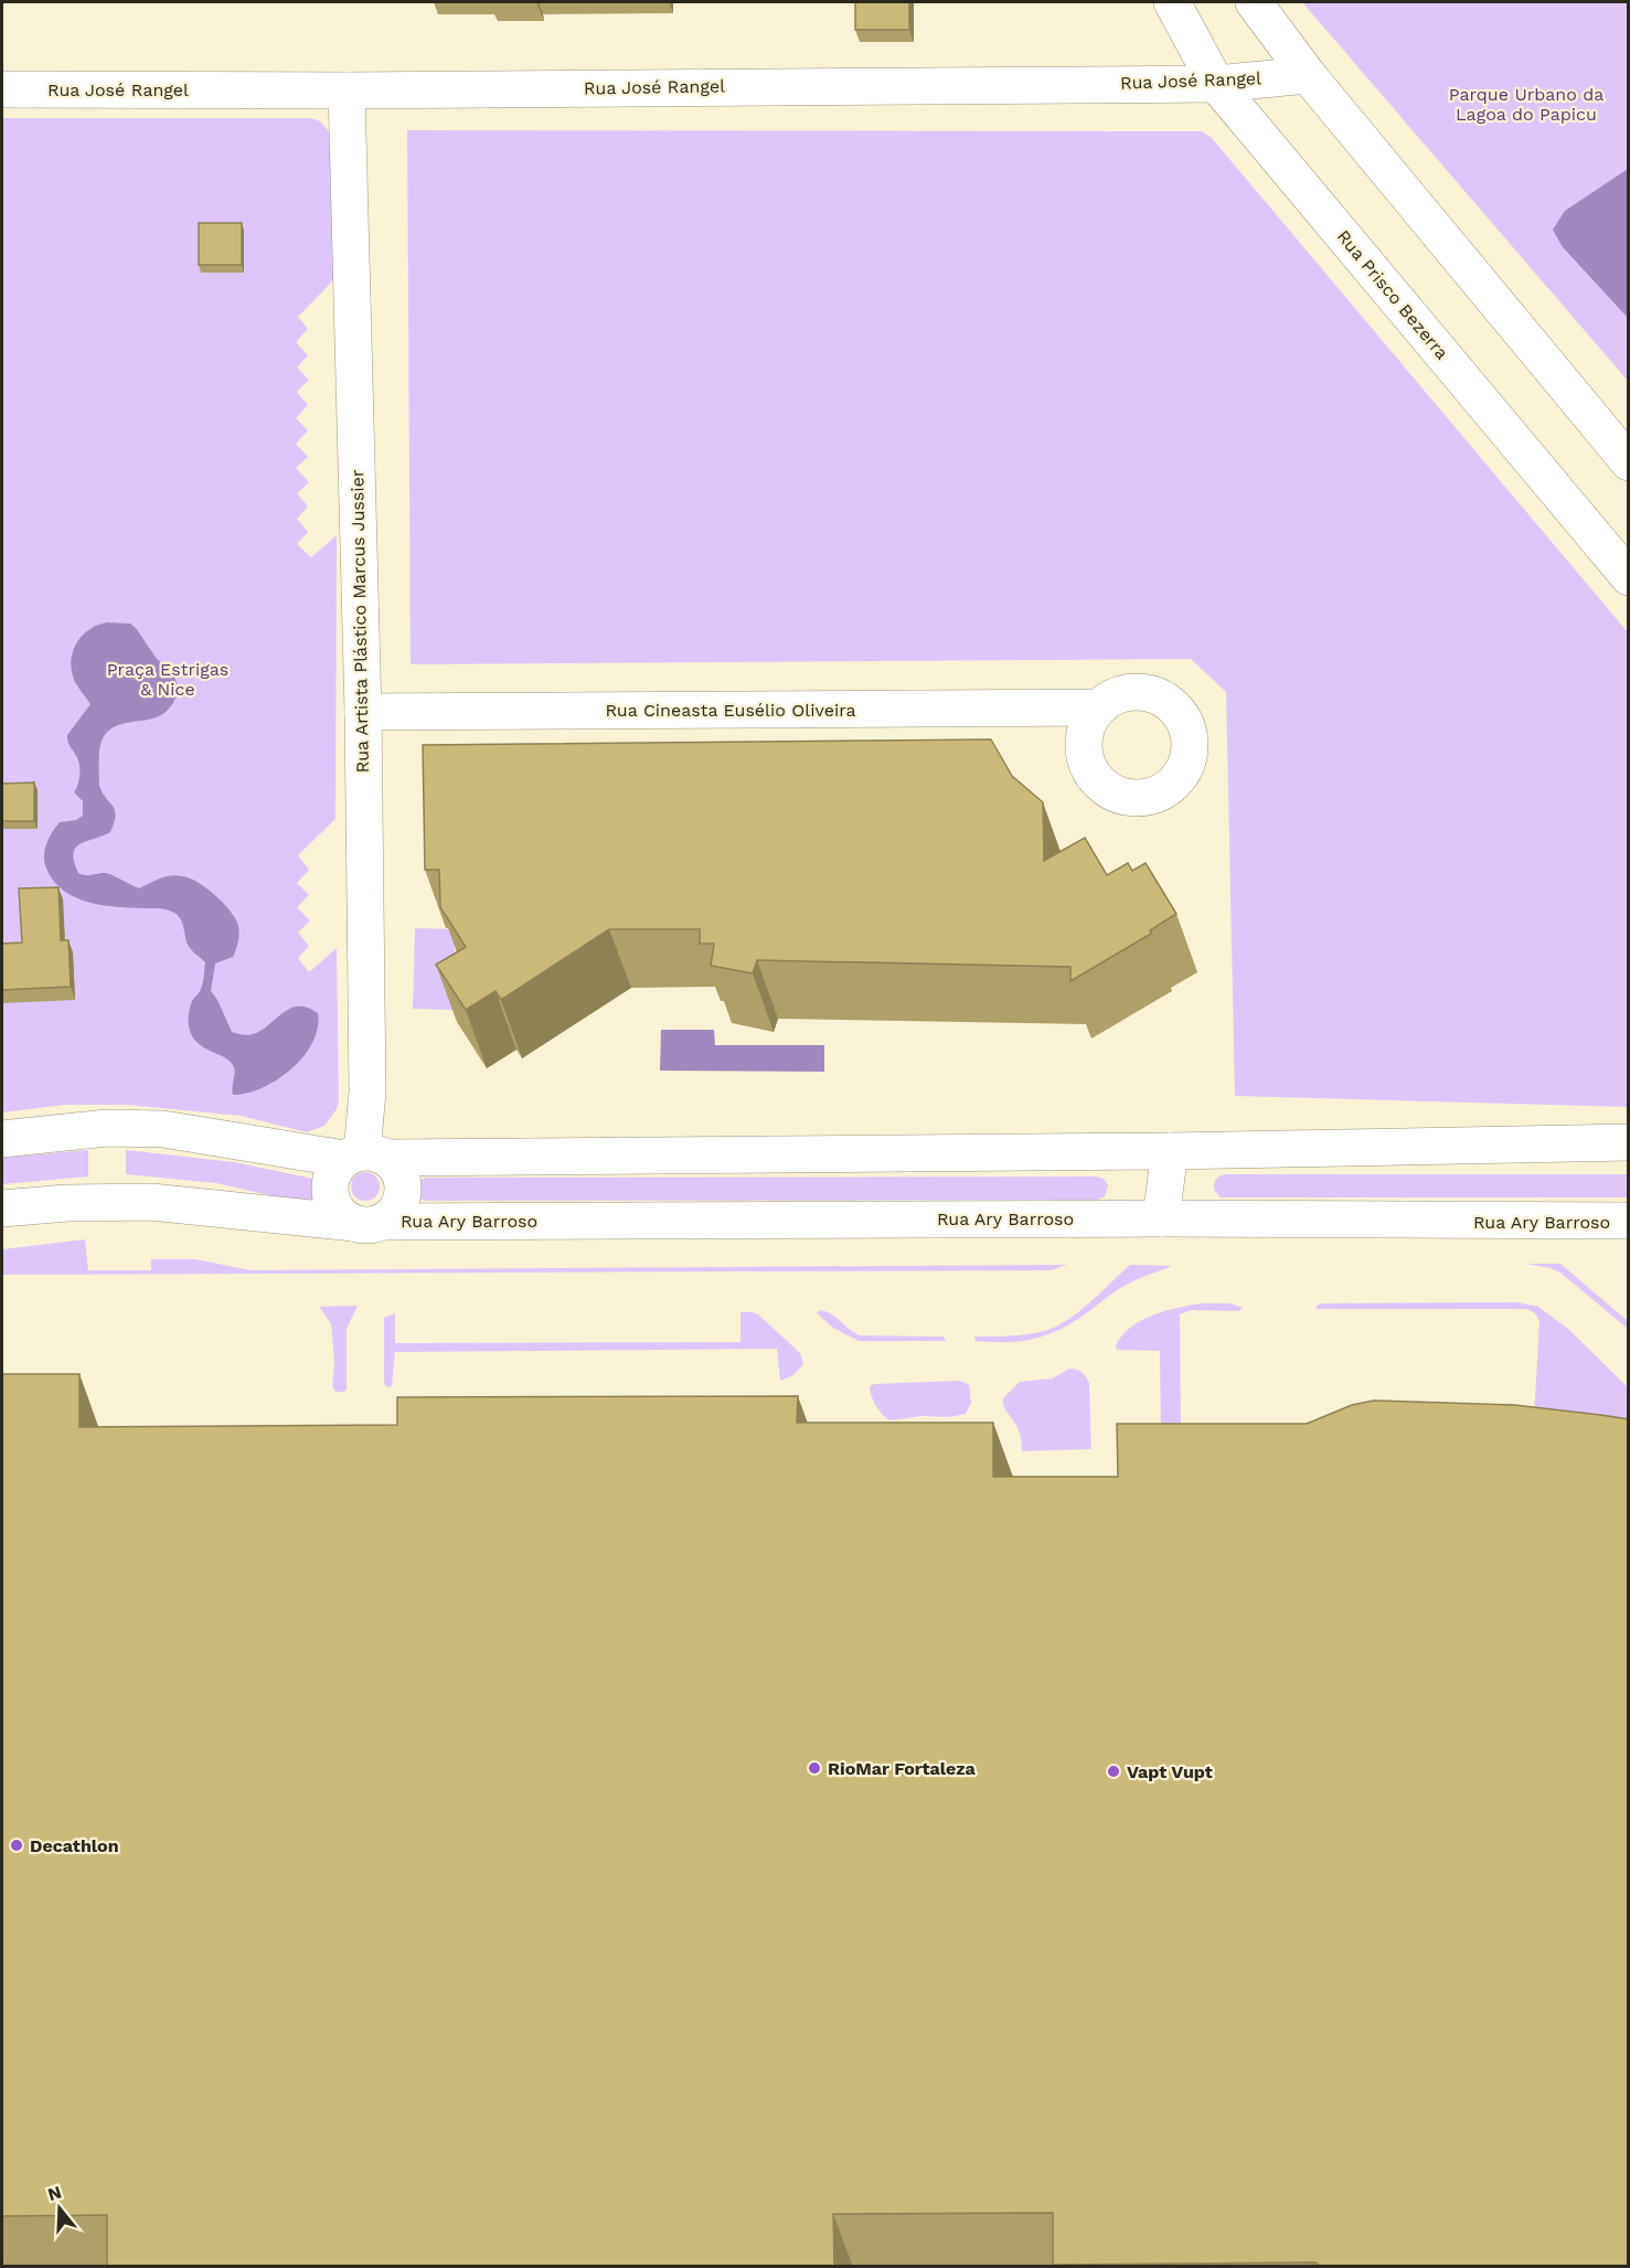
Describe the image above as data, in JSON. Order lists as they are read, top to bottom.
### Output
{
  "streets": {
    "street": [
      "Rua José Rangel",
      "Rua Prisco Bezerra",
      "Rua Artista Plástico Marcus Jussier",
      "Rua Cineasta Eusélio Oliveira",
      "Rua Ary Barroso"
    ]
  },
  "crossings": [
    ["Rua José Rangel", "Rua Prisco Bezerra"],
    ["Rua José Rangel", "Rua Artista Plástico Marcus Jussier"],
    ["Rua Artista Plástico Marcus Jussier", "Rua Cineasta Eusélio Oliveira"],
    ["Rua Artista Plástico Marcus Jussier", "Rua Ary Barroso"]
  ],
  "parks": ["Parque Urbano da Lagoa do Papicu", "Praça Estrigas & Nice"],
  "places": ["RioMar Fortaleza", "Vapt Vupt", "Decathlon"],
  "north": "top"
}
